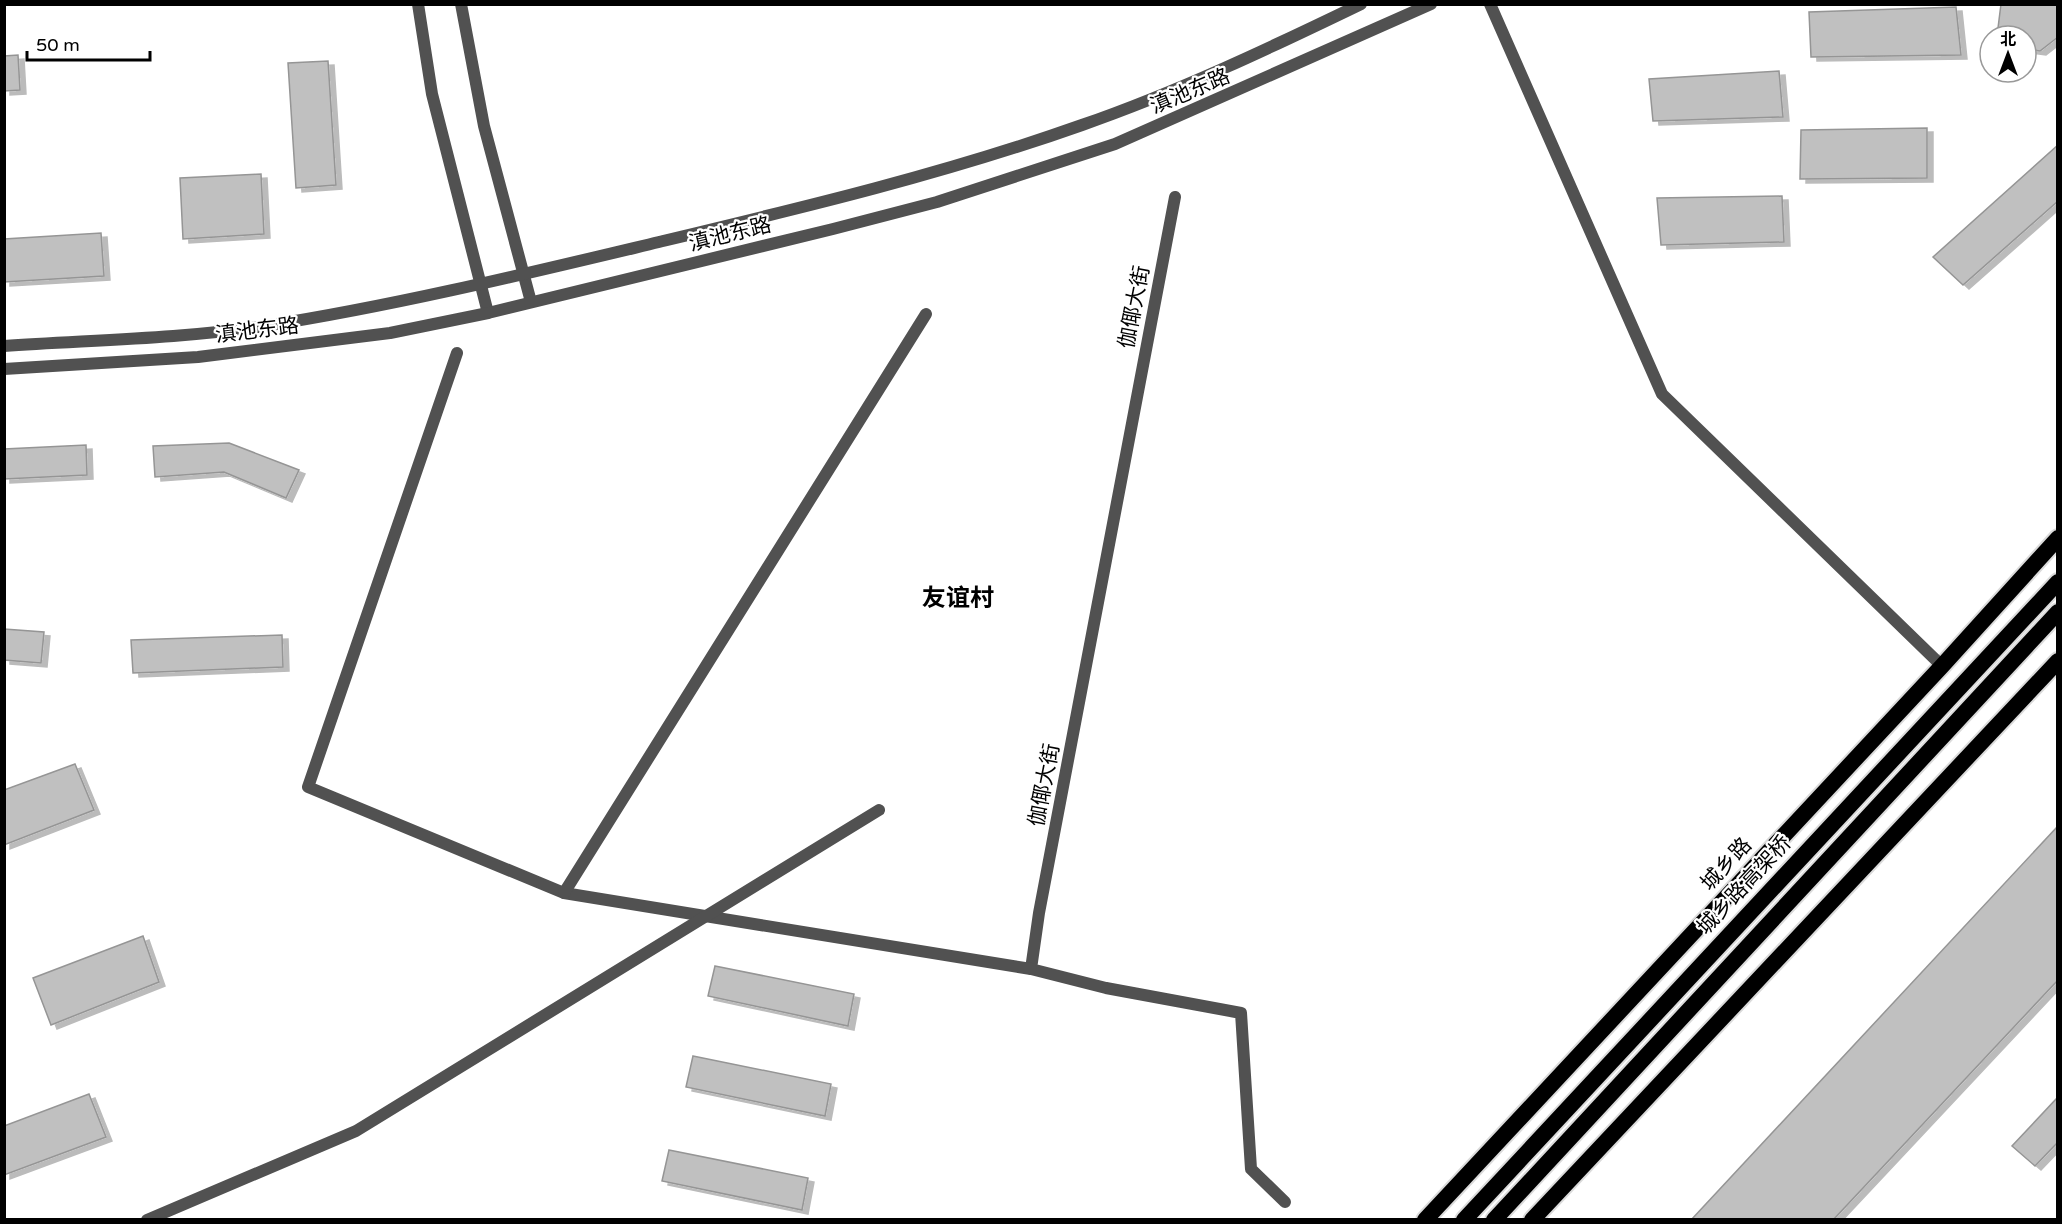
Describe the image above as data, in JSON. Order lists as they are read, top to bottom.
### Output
{
  "streets": {
    "highway": ["城乡路", "城乡路高架桥"],
    "street": ["滇池东路", "伽倻大街"]
  },
  "districts": ["友谊村"],
  "scale_bar": "50 m",
  "north": "top"
}
